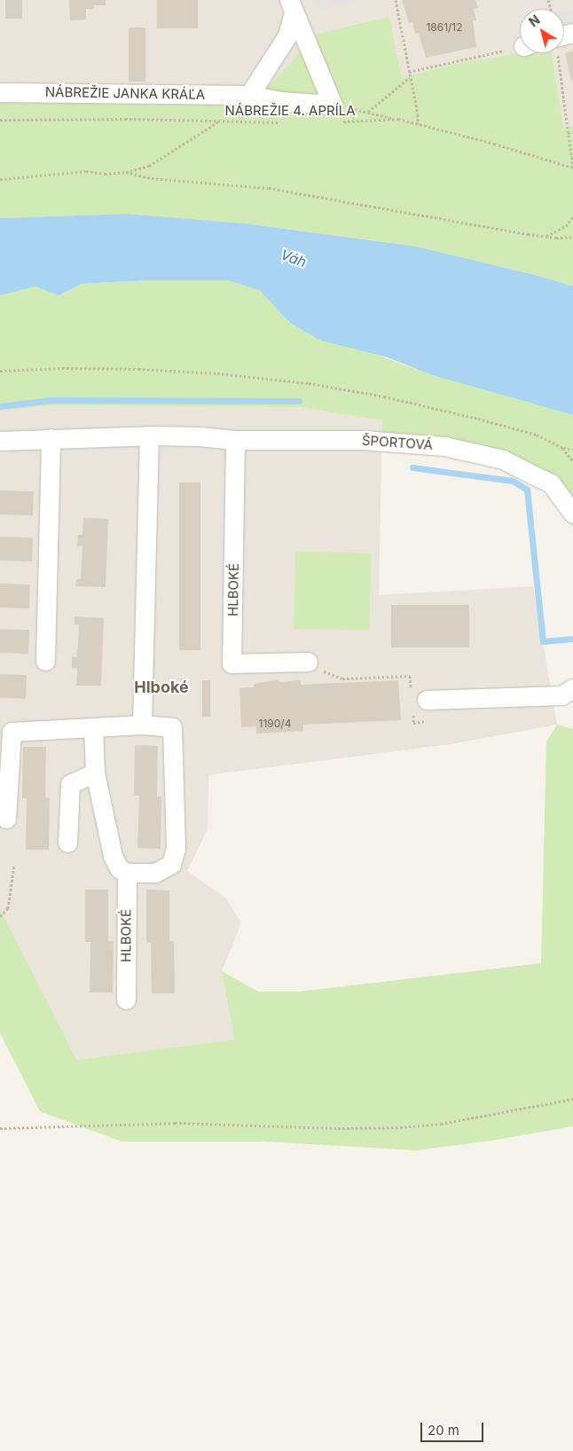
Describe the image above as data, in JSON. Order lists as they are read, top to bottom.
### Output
{
  "streets": {
    "street": ["NÁBREŽIE JANKA KRÁĽA", "ŠPORTOVÁ", "HLBOKÉ"],
    "path": ["NÁBREŽIE 4. APRÍLA"]
  },
  "crossings": [
    ["ŠPORTOVÁ", "HLBOKÉ"]
  ],
  "districts": ["Hlboké"],
  "water": ["Váh"],
  "house_numbers": ["1861/12", "1190/4"],
  "scale_bar": "20 m",
  "north": "top left"
}
